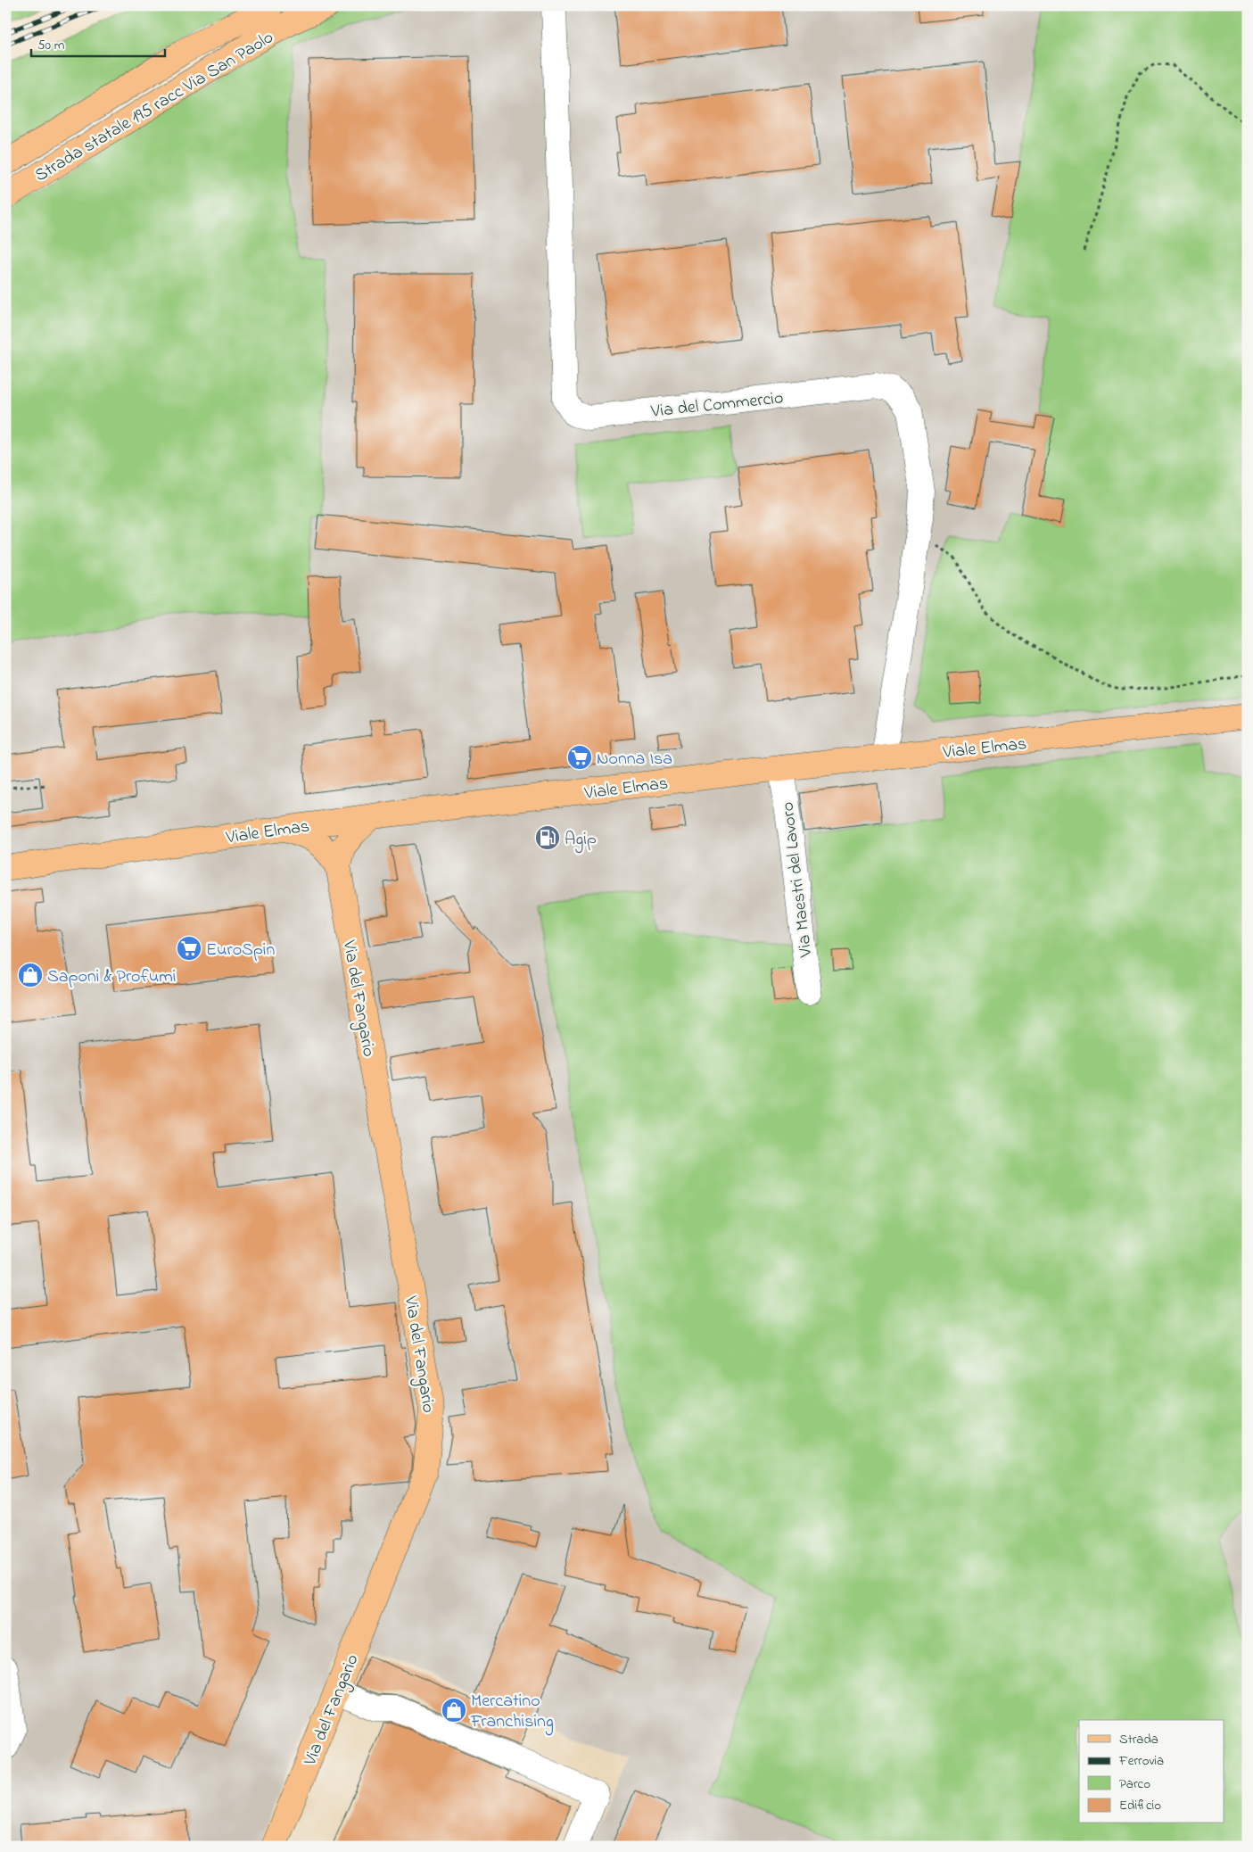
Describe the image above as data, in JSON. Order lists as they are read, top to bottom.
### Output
{
  "streets": {
    "main road": ["Strada statale 195 racc Via San Paolo", "Viale Elmas", "Via del Fangario"],
    "street": ["Via del Commercio", "Via Maestri del Lavoro"]
  },
  "crossings": [
    ["Via del Commercio", "Viale Elmas"],
    ["Viale Elmas", "Via Maestri del Lavoro"],
    ["Viale Elmas", "Via del Fangario"]
  ],
  "places": {
    "supermarket": ["Nonna Isa", "EuroSpin"],
    "fuel station": ["Agip"],
    "shop": ["Saponi & Profumi", "Mercatino Franchising"]
  },
  "legend": [
    "Strada",
    "Ferrovia",
    "Parco",
    "Edificio"
  ],
  "scale_bar": "50 m"
}
